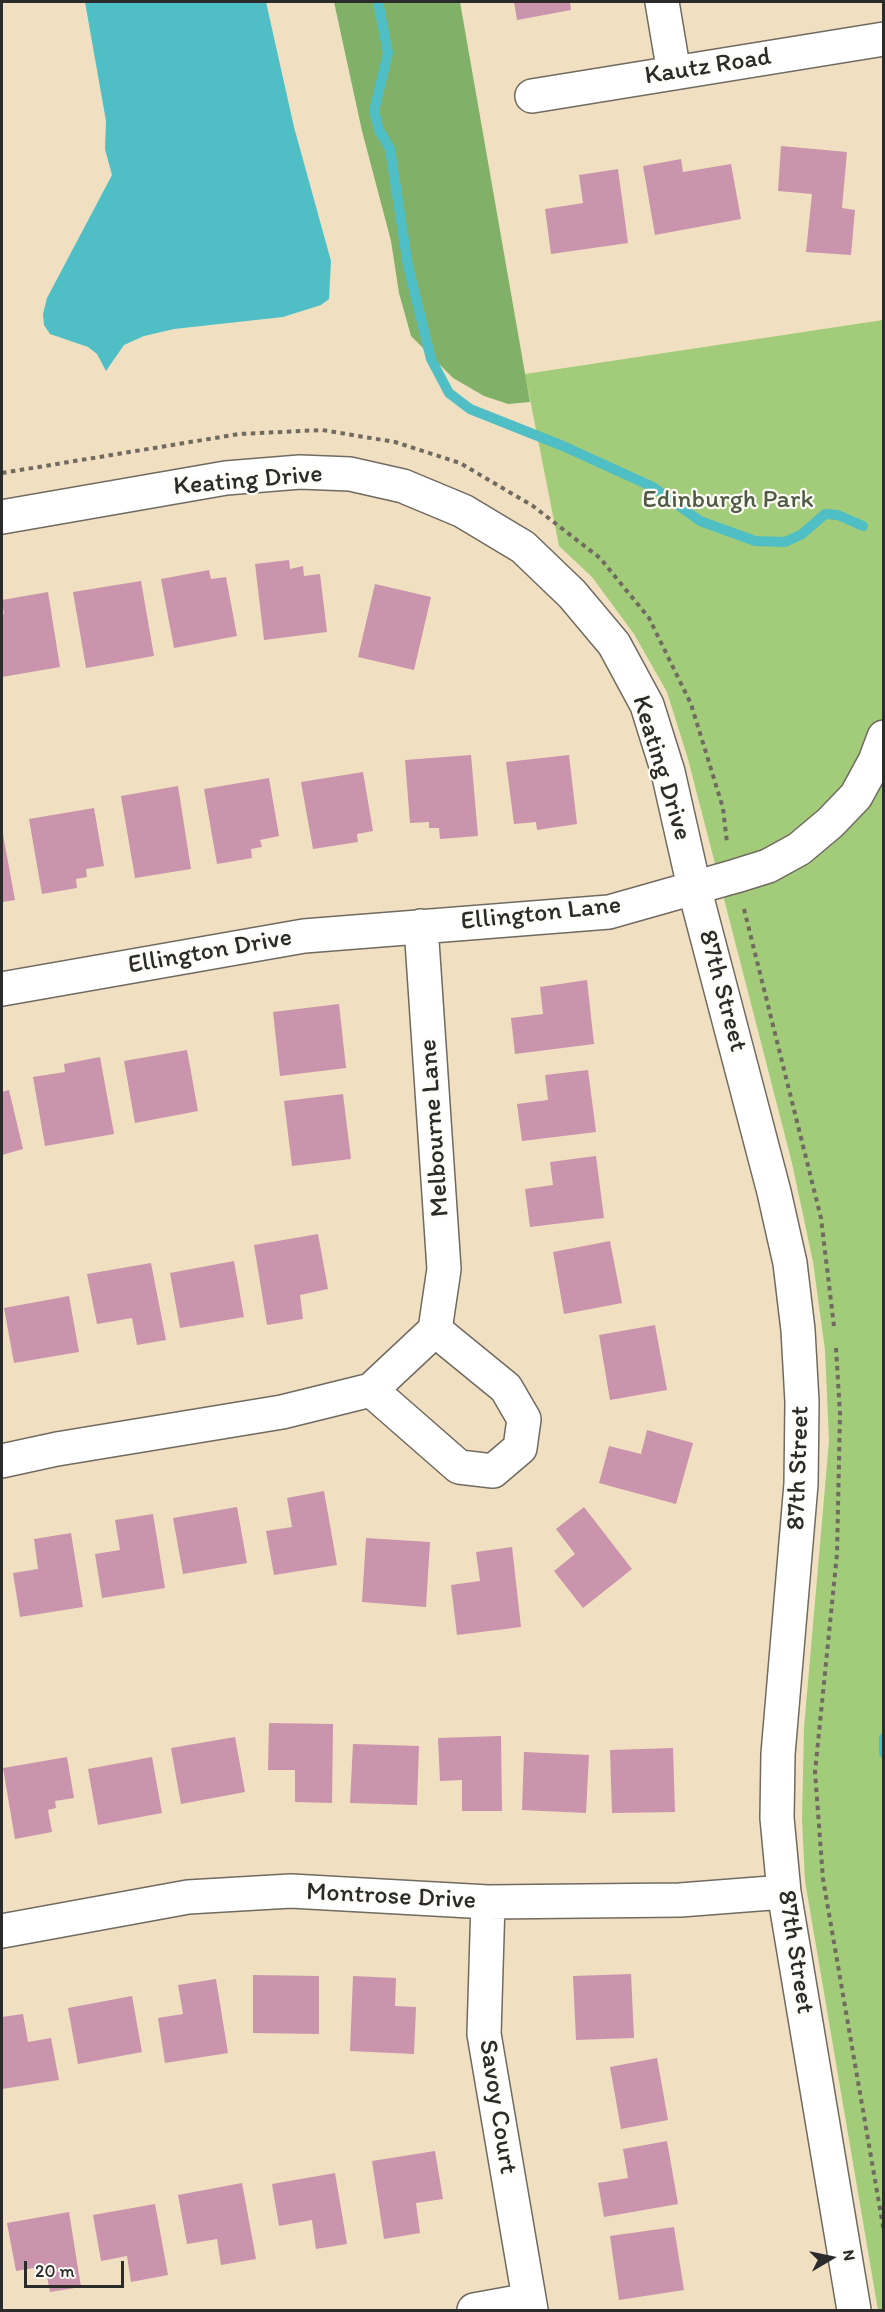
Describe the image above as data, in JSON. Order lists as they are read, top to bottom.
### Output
{
  "streets": {
    "street": [
      "Kautz Road",
      "Keating Drive",
      "Ellington Lane",
      "Ellington Drive",
      "87th Street",
      "Melbourne Lane",
      "Montrose Drive",
      "Savoy Court"
    ]
  },
  "crossings": [
    ["Keating Drive", "Ellington Lane"],
    ["Keating Drive", "87th Street"],
    ["Ellington Lane", "Ellington Drive"],
    ["Ellington Lane", "87th Street"],
    ["Ellington Lane", "Melbourne Lane"],
    ["Ellington Drive", "Melbourne Lane"],
    ["87th Street", "Montrose Drive"],
    ["Montrose Drive", "Savoy Court"]
  ],
  "parks": ["Edinburgh Park"],
  "scale_bar": "20 m",
  "north": "right"
}
